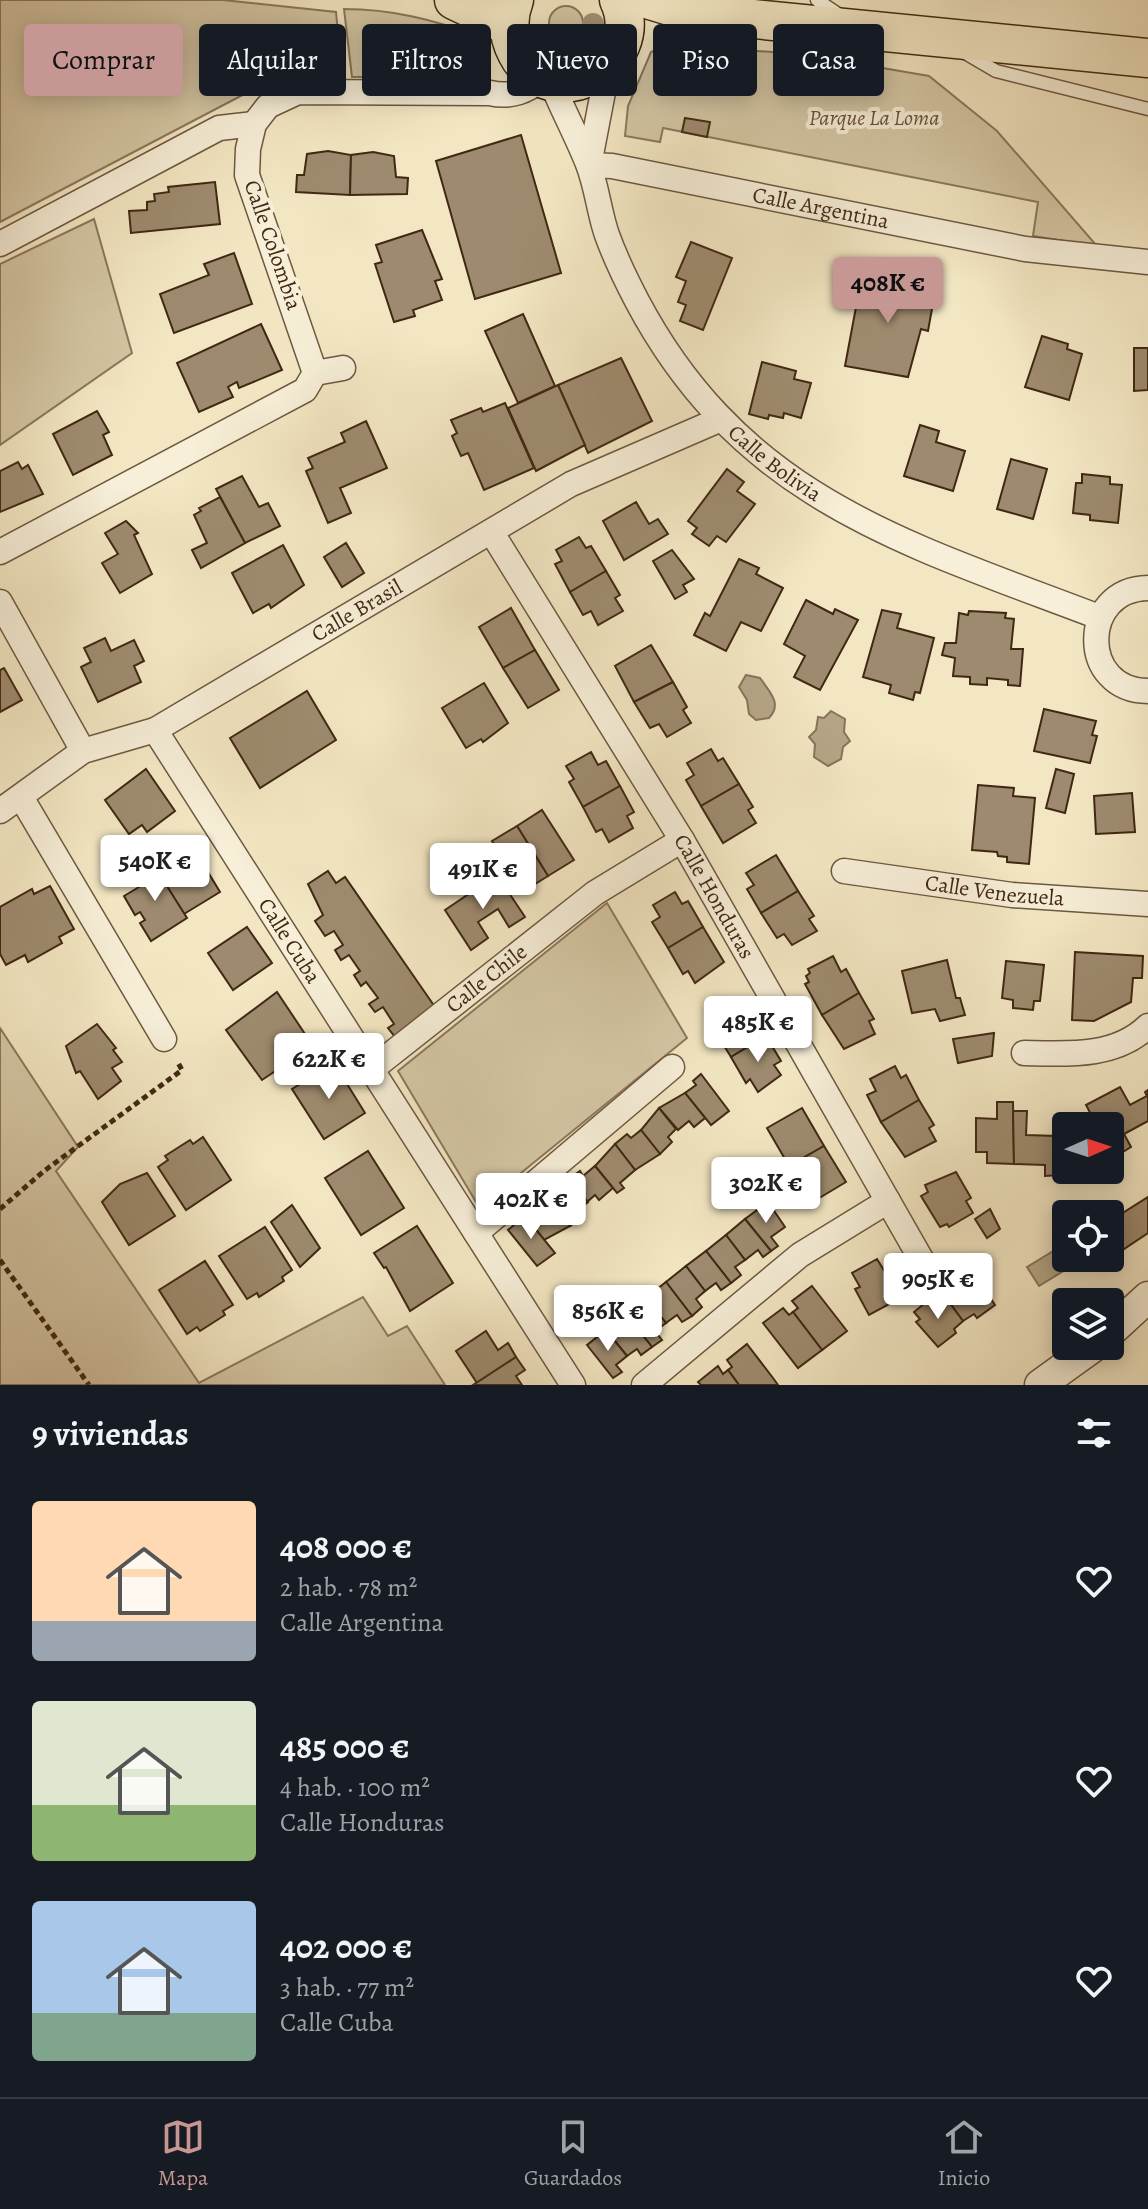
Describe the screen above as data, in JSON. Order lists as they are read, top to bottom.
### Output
{
  "streets": {
    "street": [
      "Calle Argentina",
      "Calle Colombia",
      "Calle Bolivia",
      "Calle Brasil",
      "Calle Venezuela",
      "Calle Honduras",
      "Calle Cuba",
      "Calle Chile"
    ]
  },
  "crossings": [
    ["Calle Argentina", "Calle Bolivia"],
    ["Calle Bolivia", "Calle Brasil"],
    ["Calle Brasil", "Calle Honduras"],
    ["Calle Brasil", "Calle Cuba"],
    ["Calle Honduras", "Calle Chile"],
    ["Calle Cuba", "Calle Chile"]
  ],
  "parks": ["Parque La Loma"],
  "north": "right",
  "page": {
    "chip": [
      "Comprar",
      "Alquilar",
      "Filtros",
      "Nuevo",
      "Piso",
      "Casa"
    ],
    "price": [
      "408K €",
      "540K €",
      "491K €",
      "485K €",
      "622K €",
      "302K €",
      "402K €",
      "905K €",
      "856K €"
    ],
    "heading": "9 viviendas",
    "list": [
      {
        "name": "408 000 €",
        "note": "2 hab. · 78 m² · Calle Argentina"
      },
      {
        "name": "485 000 €",
        "note": "4 hab. · 100 m² · Calle Honduras"
      },
      {
        "name": "402 000 €",
        "note": "3 hab. · 77 m² · Calle Cuba"
      }
    ],
    "tabs": ["Mapa", "Guardados", "Inicio"]
  }
}
